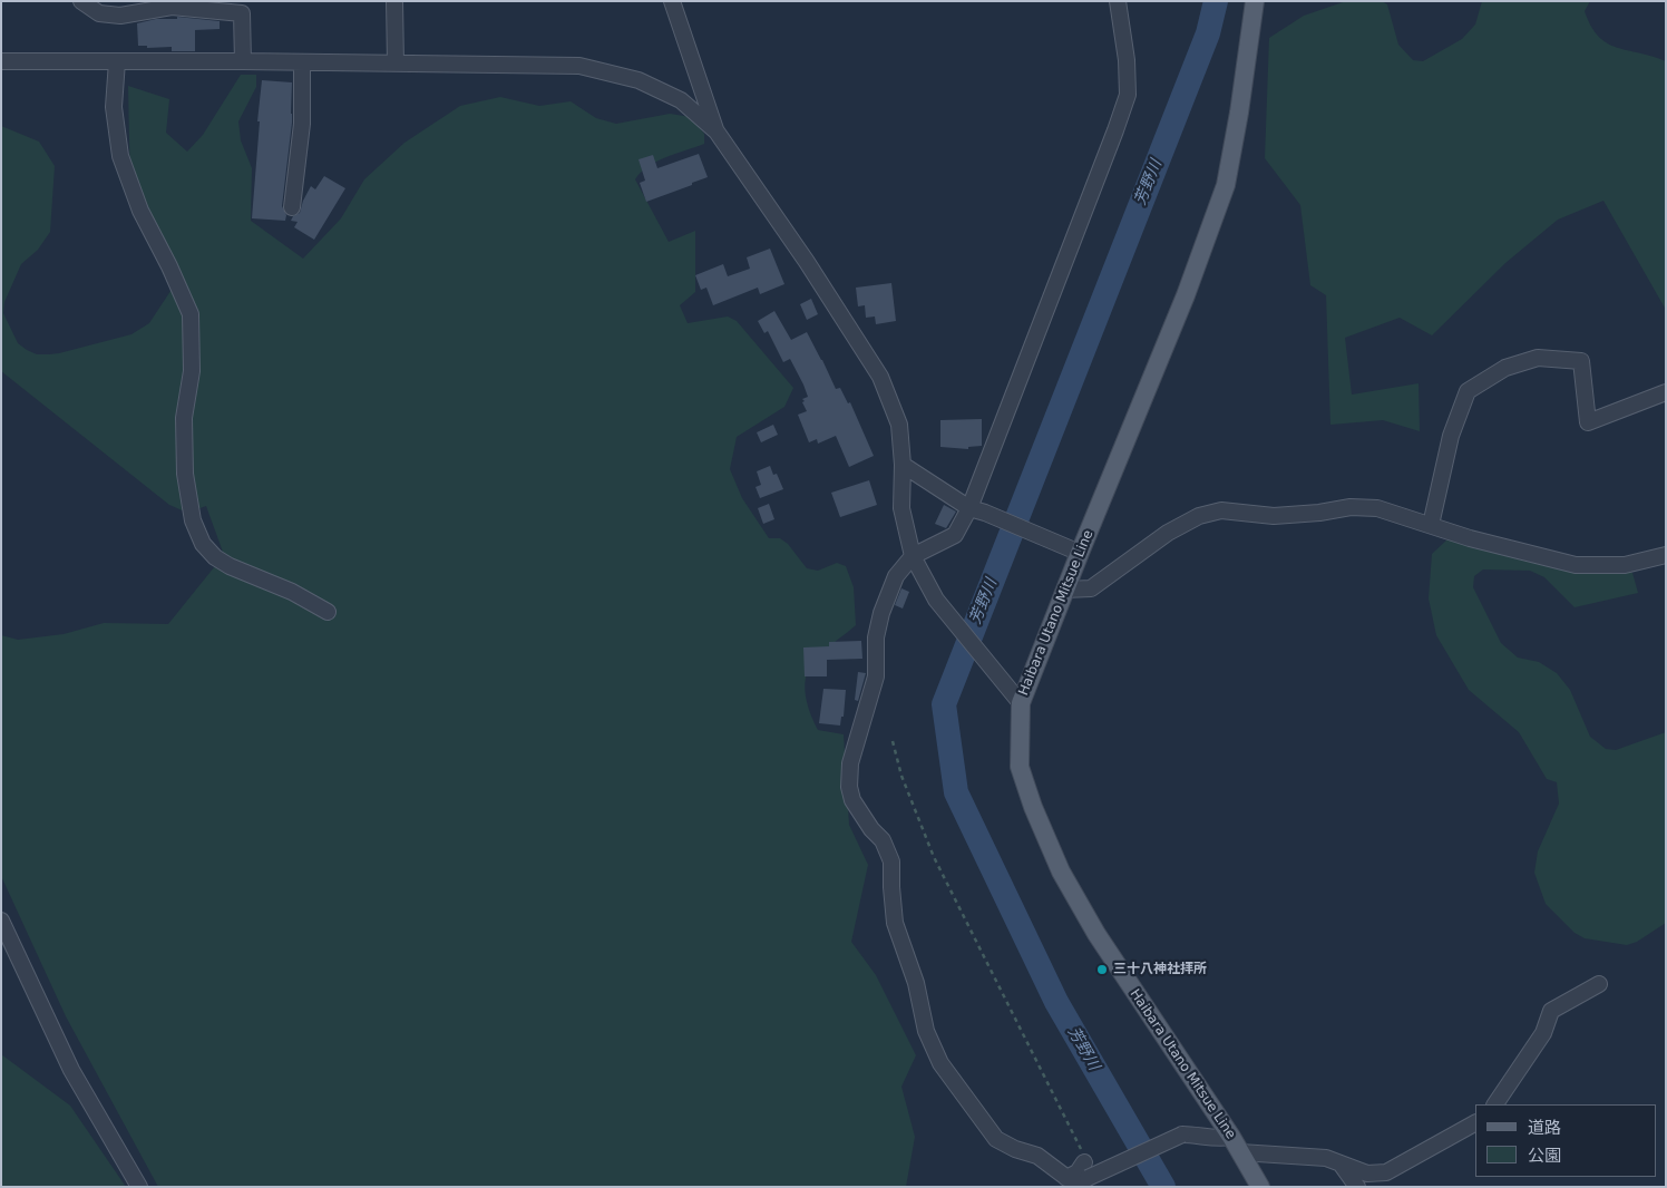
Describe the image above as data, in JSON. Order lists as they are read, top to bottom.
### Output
{
  "streets": {
    "main road": ["Haibara Utano Mitsue Line"]
  },
  "water": ["芳野川"],
  "places": ["三十八神社拝所"],
  "legend": ["道路", "公園"]
}
